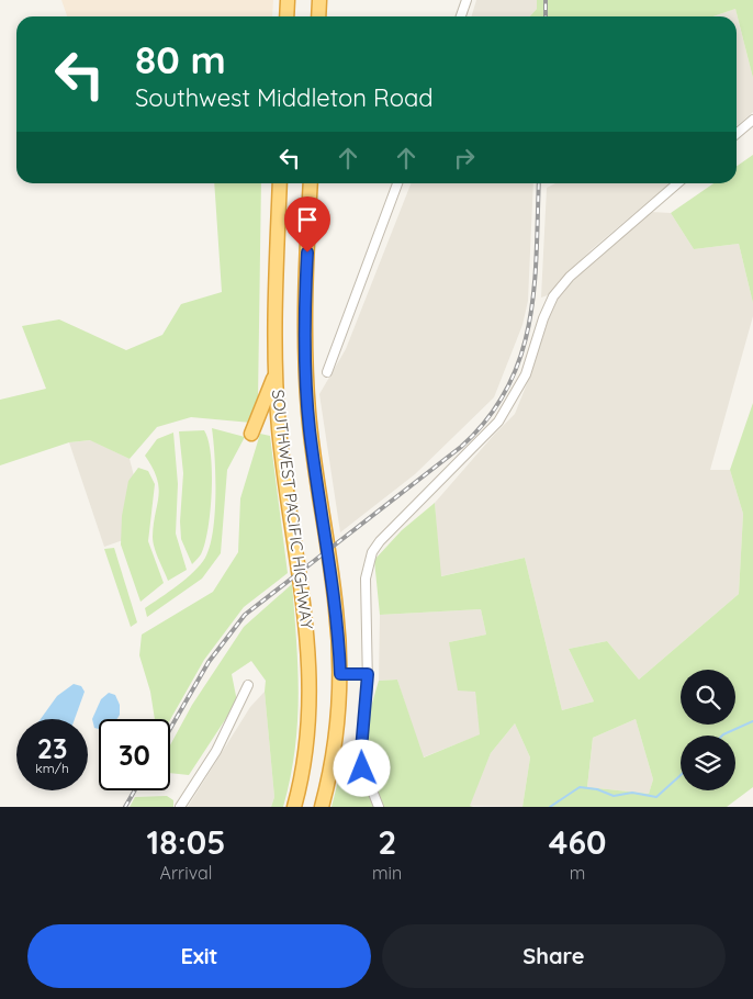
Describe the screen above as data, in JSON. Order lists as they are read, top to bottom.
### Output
{
  "streets": {
    "highway": ["SOUTHWEST PACIFIC HIGHWAY"]
  },
  "page": {
    "turn": ["80 m", "Southwest Middleton Road"],
    "speed": "23 km/h",
    "limit": "30",
    "eta": [
      "18:05",
      "Arrival",
      "2",
      "min",
      "460",
      "m"
    ],
    "buttons": ["Exit", "Share"]
  }
}
